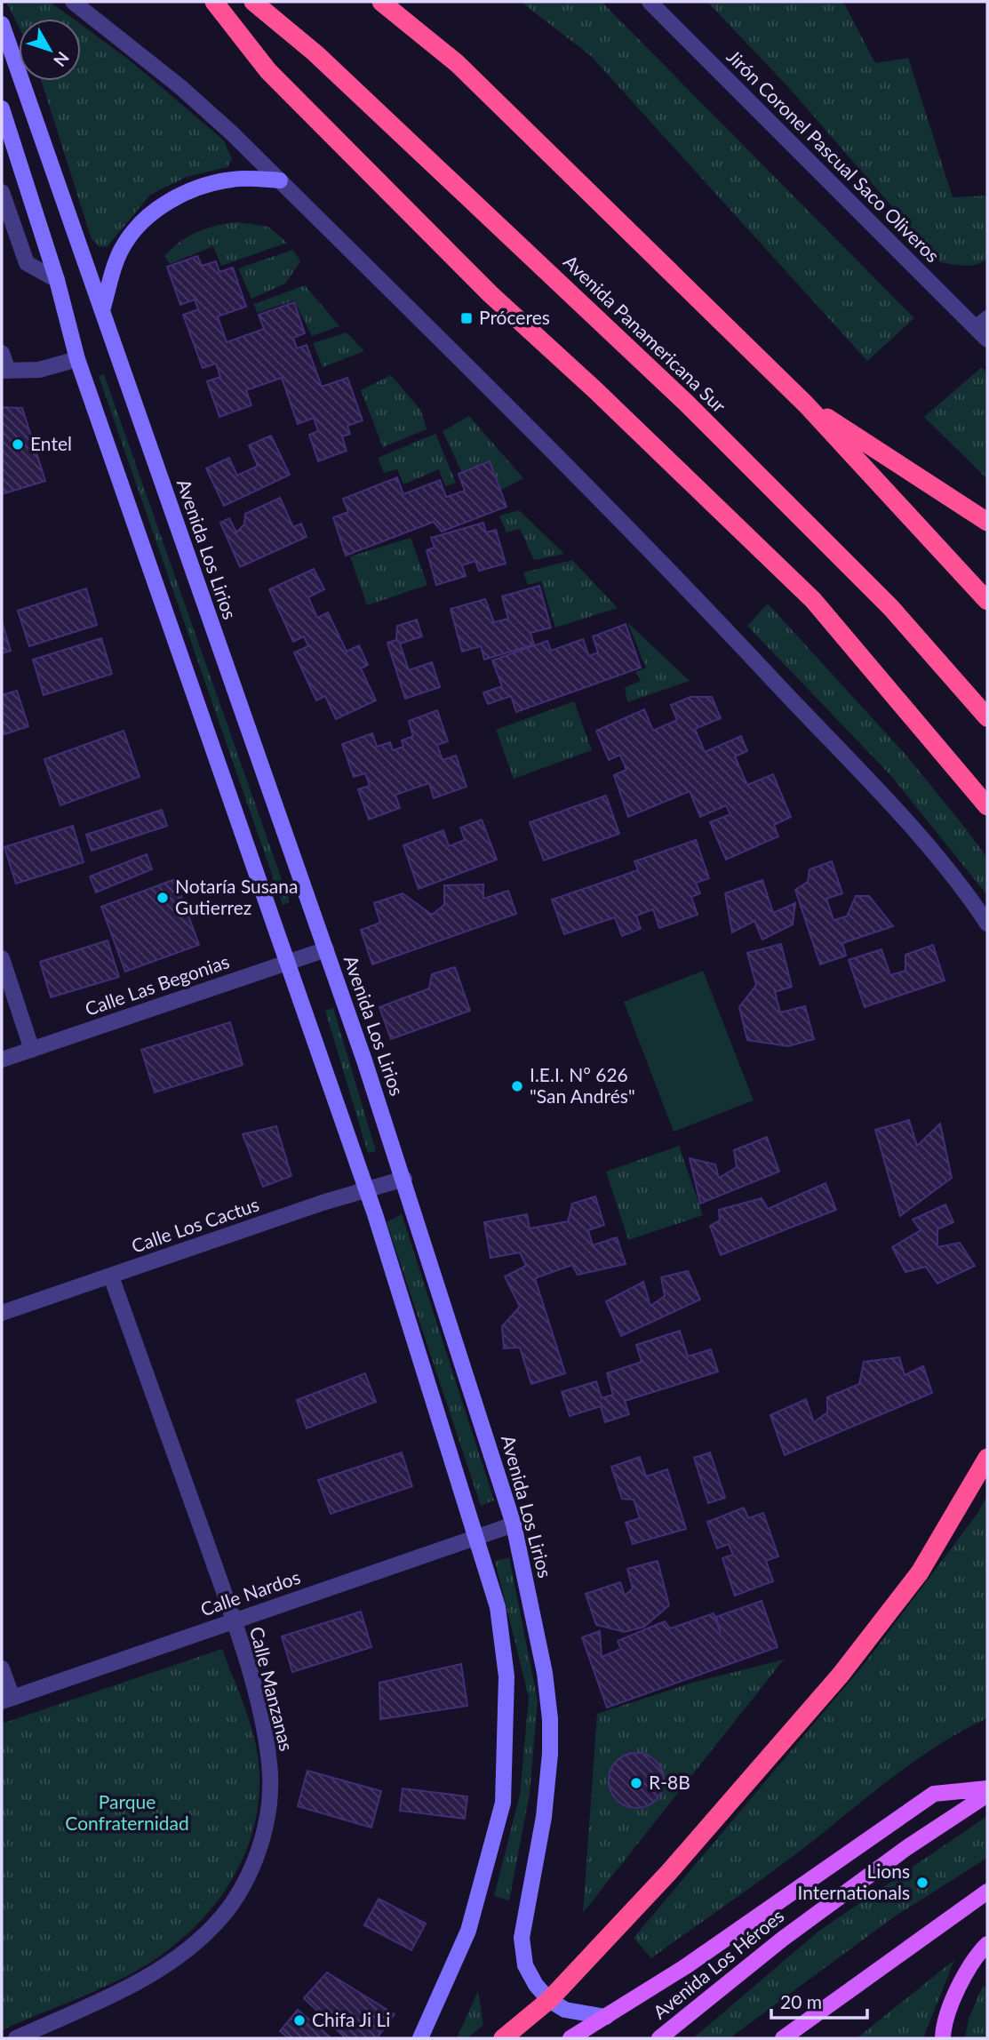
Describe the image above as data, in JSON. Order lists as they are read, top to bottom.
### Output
{
  "streets": {
    "highway": ["Avenida Panamericana Sur"],
    "main road": ["Avenida Los Lirios", "Avenida Los Héroes"],
    "street": [
      "Jirón Coronel Pascual Saco Oliveros",
      "Calle Las Begonias",
      "Calle Los Cactus",
      "Calle Nardos",
      "Calle Manzanas"
    ]
  },
  "crossings": [
    ["Avenida Los Lirios", "Calle Las Begonias"],
    ["Avenida Los Lirios", "Calle Los Cactus"],
    ["Avenida Los Lirios", "Calle Nardos"],
    ["Calle Los Cactus", "Calle Manzanas"],
    ["Calle Nardos", "Calle Manzanas"]
  ],
  "parks": ["Parque Confraternidad"],
  "places": {
    "transit": ["Próceres"],
    "other": [
      "Entel",
      "Notaría Susana Gutierrez",
      "I.E.I. N° 626 \"San Andrés\"",
      "R-8B",
      "Lions Internationals",
      "Chifa Ji Li"
    ]
  },
  "scale_bar": "20 m",
  "north": "bottom right"
}
